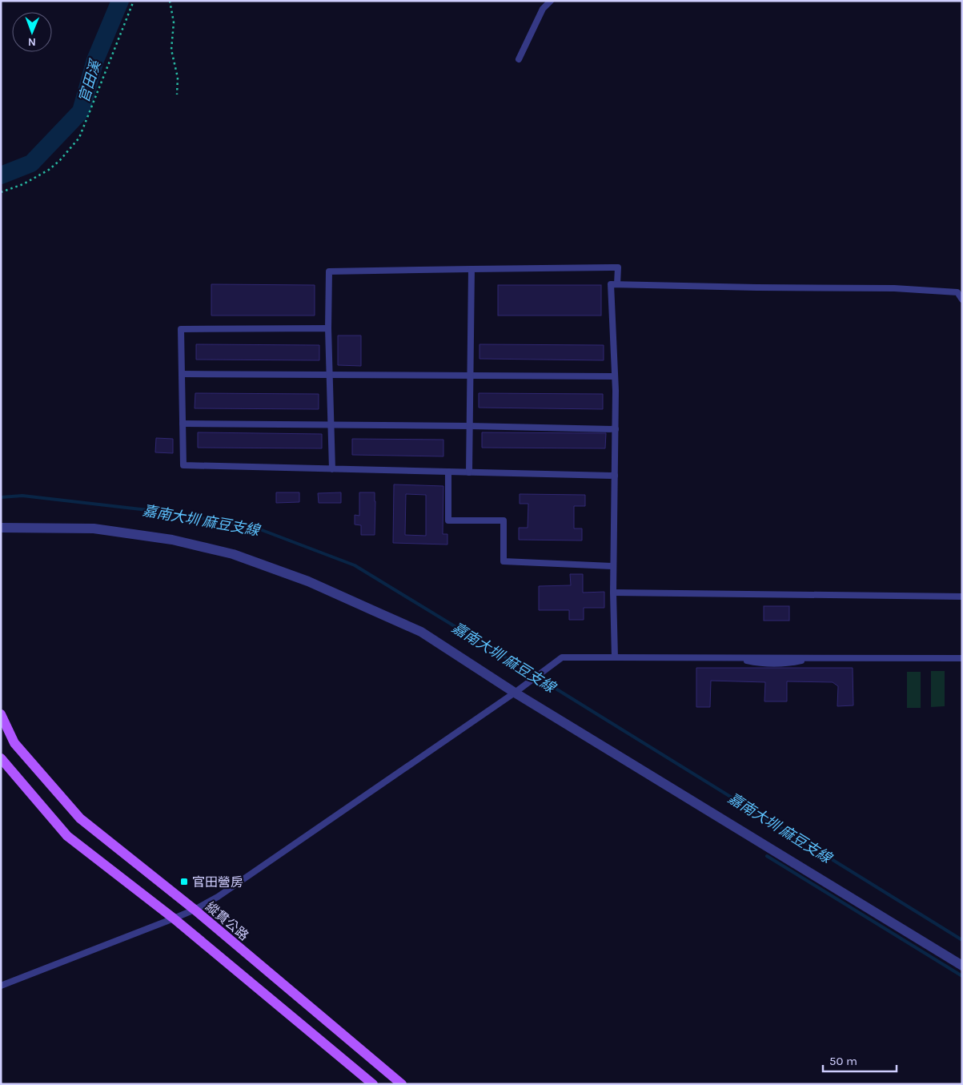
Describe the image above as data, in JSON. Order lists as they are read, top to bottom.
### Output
{
  "streets": {
    "main road": ["縱貫公路"]
  },
  "water": ["官田溪", "嘉南大圳 麻豆支線"],
  "places": {
    "transit": ["官田營房"]
  },
  "scale_bar": "50 m",
  "north": "bottom"
}
